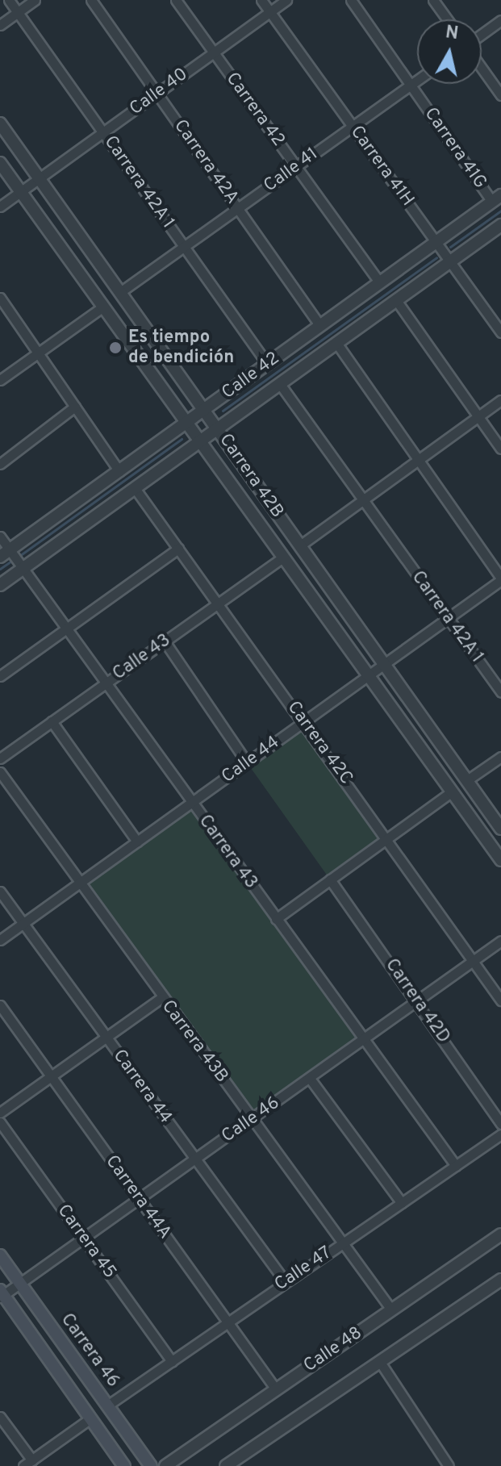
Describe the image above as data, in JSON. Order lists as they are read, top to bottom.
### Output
{
  "streets": {
    "main road": ["Carrera 46"],
    "street": [
      "Calle 40",
      "Carrera 42",
      "Carrera 41G",
      "Carrera 42A",
      "Carrera 41H",
      "Calle 41",
      "Carrera 42A 1",
      "Calle 42",
      "Carrera 42B",
      "Calle 43",
      "Carrera 42C",
      "Calle 44",
      "Carrera 43",
      "Carrera 42D",
      "Carrera 43B",
      "Carrera 44",
      "Calle 46",
      "Carrera 44A",
      "Carrera 45",
      "Calle 47",
      "Calle 48"
    ]
  },
  "crossings": [
    ["Calle 40", "Carrera 42"],
    ["Calle 40", "Carrera 42A"],
    ["Calle 40", "Carrera 41H"],
    ["Calle 40", "Carrera 42A 1"],
    ["Calle 40", "Carrera 42B"],
    ["Carrera 42", "Calle 41"],
    ["Carrera 42", "Calle 42"],
    ["Carrera 41G", "Calle 41"],
    ["Carrera 41G", "Calle 42"],
    ["Carrera 42A", "Calle 41"],
    ["Carrera 42A", "Calle 42"],
    ["Carrera 41H", "Calle 41"],
    ["Carrera 41H", "Calle 42"],
    ["Calle 41", "Carrera 42A 1"],
    ["Calle 41", "Carrera 42B"],
    ["Carrera 42A 1", "Calle 42"],
    ["Carrera 42A 1", "Calle 44"],
    ["Calle 42", "Carrera 42B"],
    ["Calle 42", "Carrera 42C"],
    ["Calle 42", "Carrera 43"],
    ["Carrera 42B", "Calle 43"],
    ["Carrera 42B", "Calle 44"],
    ["Calle 43", "Carrera 42C"],
    ["Calle 43", "Carrera 43"],
    ["Carrera 42C", "Calle 44"],
    ["Carrera 42C", "Calle 46"],
    ["Calle 44", "Carrera 43"],
    ["Calle 44", "Carrera 43B"],
    ["Calle 44", "Carrera 44"],
    ["Carrera 43", "Calle 46"],
    ["Carrera 43", "Calle 47"],
    ["Carrera 42D", "Calle 46"],
    ["Carrera 43B", "Calle 46"],
    ["Carrera 43B", "Calle 47"],
    ["Carrera 43B", "Calle 48"],
    ["Carrera 44", "Calle 46"],
    ["Carrera 44", "Calle 47"],
    ["Calle 46", "Carrera 44A"],
    ["Calle 46", "Carrera 45"],
    ["Calle 46", "Carrera 46"],
    ["Carrera 44A", "Calle 47"],
    ["Carrera 44A", "Calle 48"],
    ["Carrera 45", "Calle 47"],
    ["Calle 47", "Carrera 46"]
  ],
  "places": ["Es tiempo de bendición"],
  "north": "top"
}
